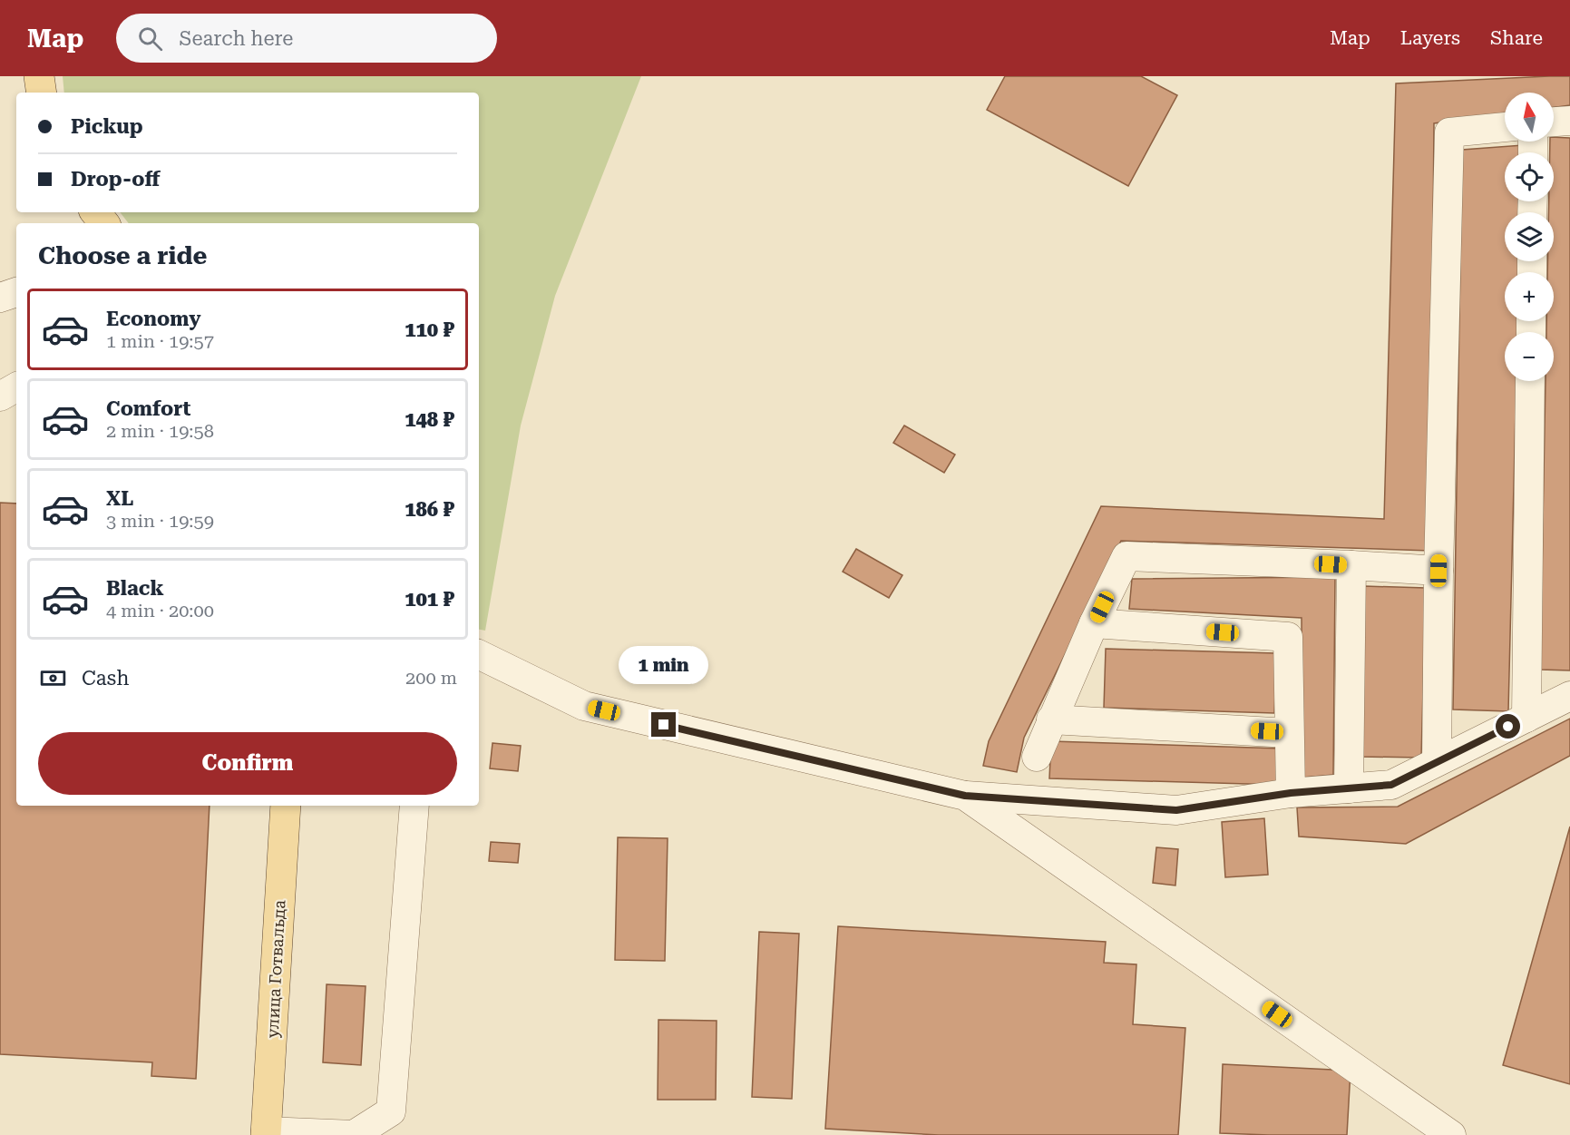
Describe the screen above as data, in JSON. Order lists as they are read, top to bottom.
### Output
{
  "streets": {
    "main road": ["улица Готвальда"]
  },
  "north": "top",
  "page": {
    "header": "Map",
    "search": "Search here",
    "nav": ["Map", "Layers", "Share"],
    "map_buttons": ["+", "−"],
    "banner": ["Pickup", "Drop-off"],
    "heading": "Choose a ride",
    "list": [
      {
        "name": "Economy",
        "note": "1 min · 19:57",
        "value": "110 ₽"
      },
      {
        "name": "Comfort",
        "note": "2 min · 19:58",
        "value": "148 ₽"
      },
      {
        "name": "XL",
        "note": "3 min · 19:59",
        "value": "186 ₽"
      },
      {
        "name": "Black",
        "note": "4 min · 20:00",
        "value": "101 ₽"
      }
    ],
    "bubble": "1 min",
    "pay": ["Cash", "200 m"],
    "buttons": "Confirm"
  }
}
